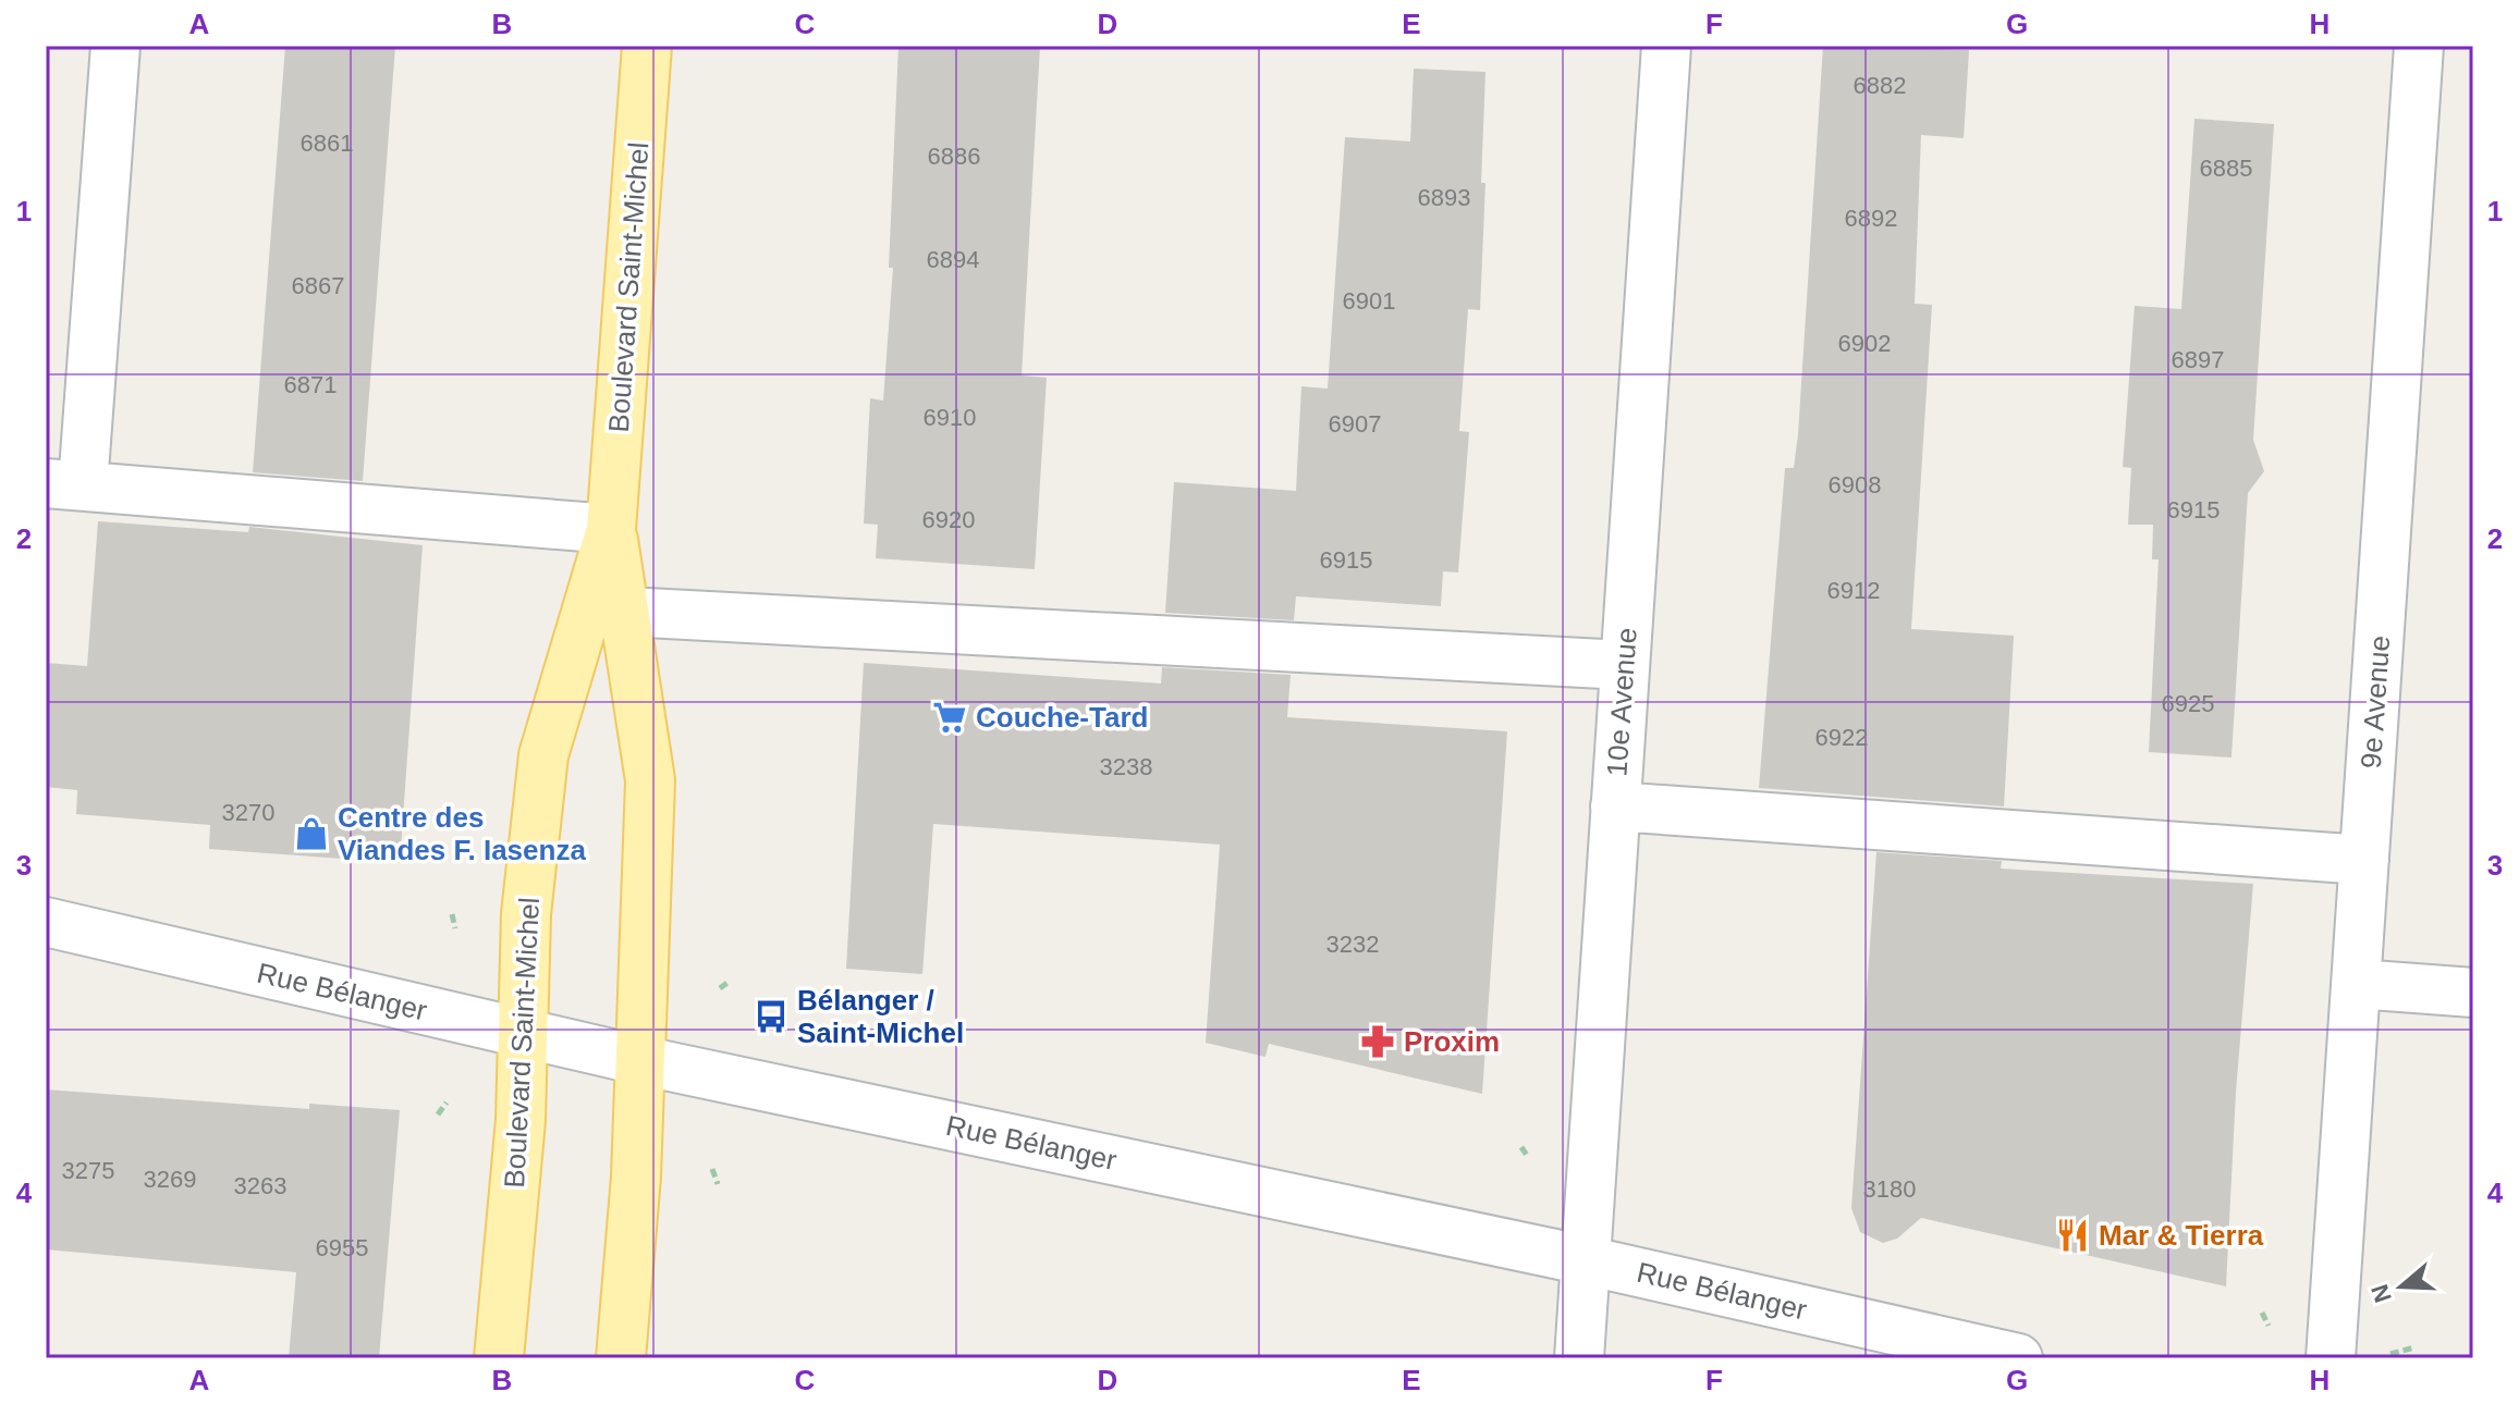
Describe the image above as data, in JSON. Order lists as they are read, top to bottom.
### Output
{
  "streets": {
    "main road": ["Boulevard Saint-Michel"],
    "street": ["10e Avenue", "9e Avenue", "Rue Bélanger"]
  },
  "crossings": [
    ["Boulevard Saint-Michel", "Rue Bélanger"],
    ["10e Avenue", "Rue Bélanger"]
  ],
  "places": {
    "supermarket": ["Couche-Tard"],
    "shop": ["Centre des Viandes F. Iasenza"],
    "bus stop": ["Bélanger / Saint-Michel"],
    "pharmacy": ["Proxim"],
    "restaurant": ["Mar & Tierra"]
  },
  "house_numbers": [
    "6882",
    "6861",
    "6886",
    "6885",
    "6893",
    "6892",
    "6894",
    "6867",
    "6901",
    "6902",
    "6897",
    "6871",
    "6910",
    "6907",
    "6908",
    "6915",
    "6920",
    "6915",
    "6912",
    "6925",
    "6922",
    "3238",
    "3270",
    "3232",
    "3275",
    "3269",
    "3263",
    "3180",
    "6955"
  ],
  "north": "left",
  "grid": {
    "columns": [
      "A",
      "B",
      "C",
      "D",
      "E",
      "F",
      "G",
      "H"
    ],
    "rows": [
      "1",
      "2",
      "3",
      "4"
    ]
  }
}
